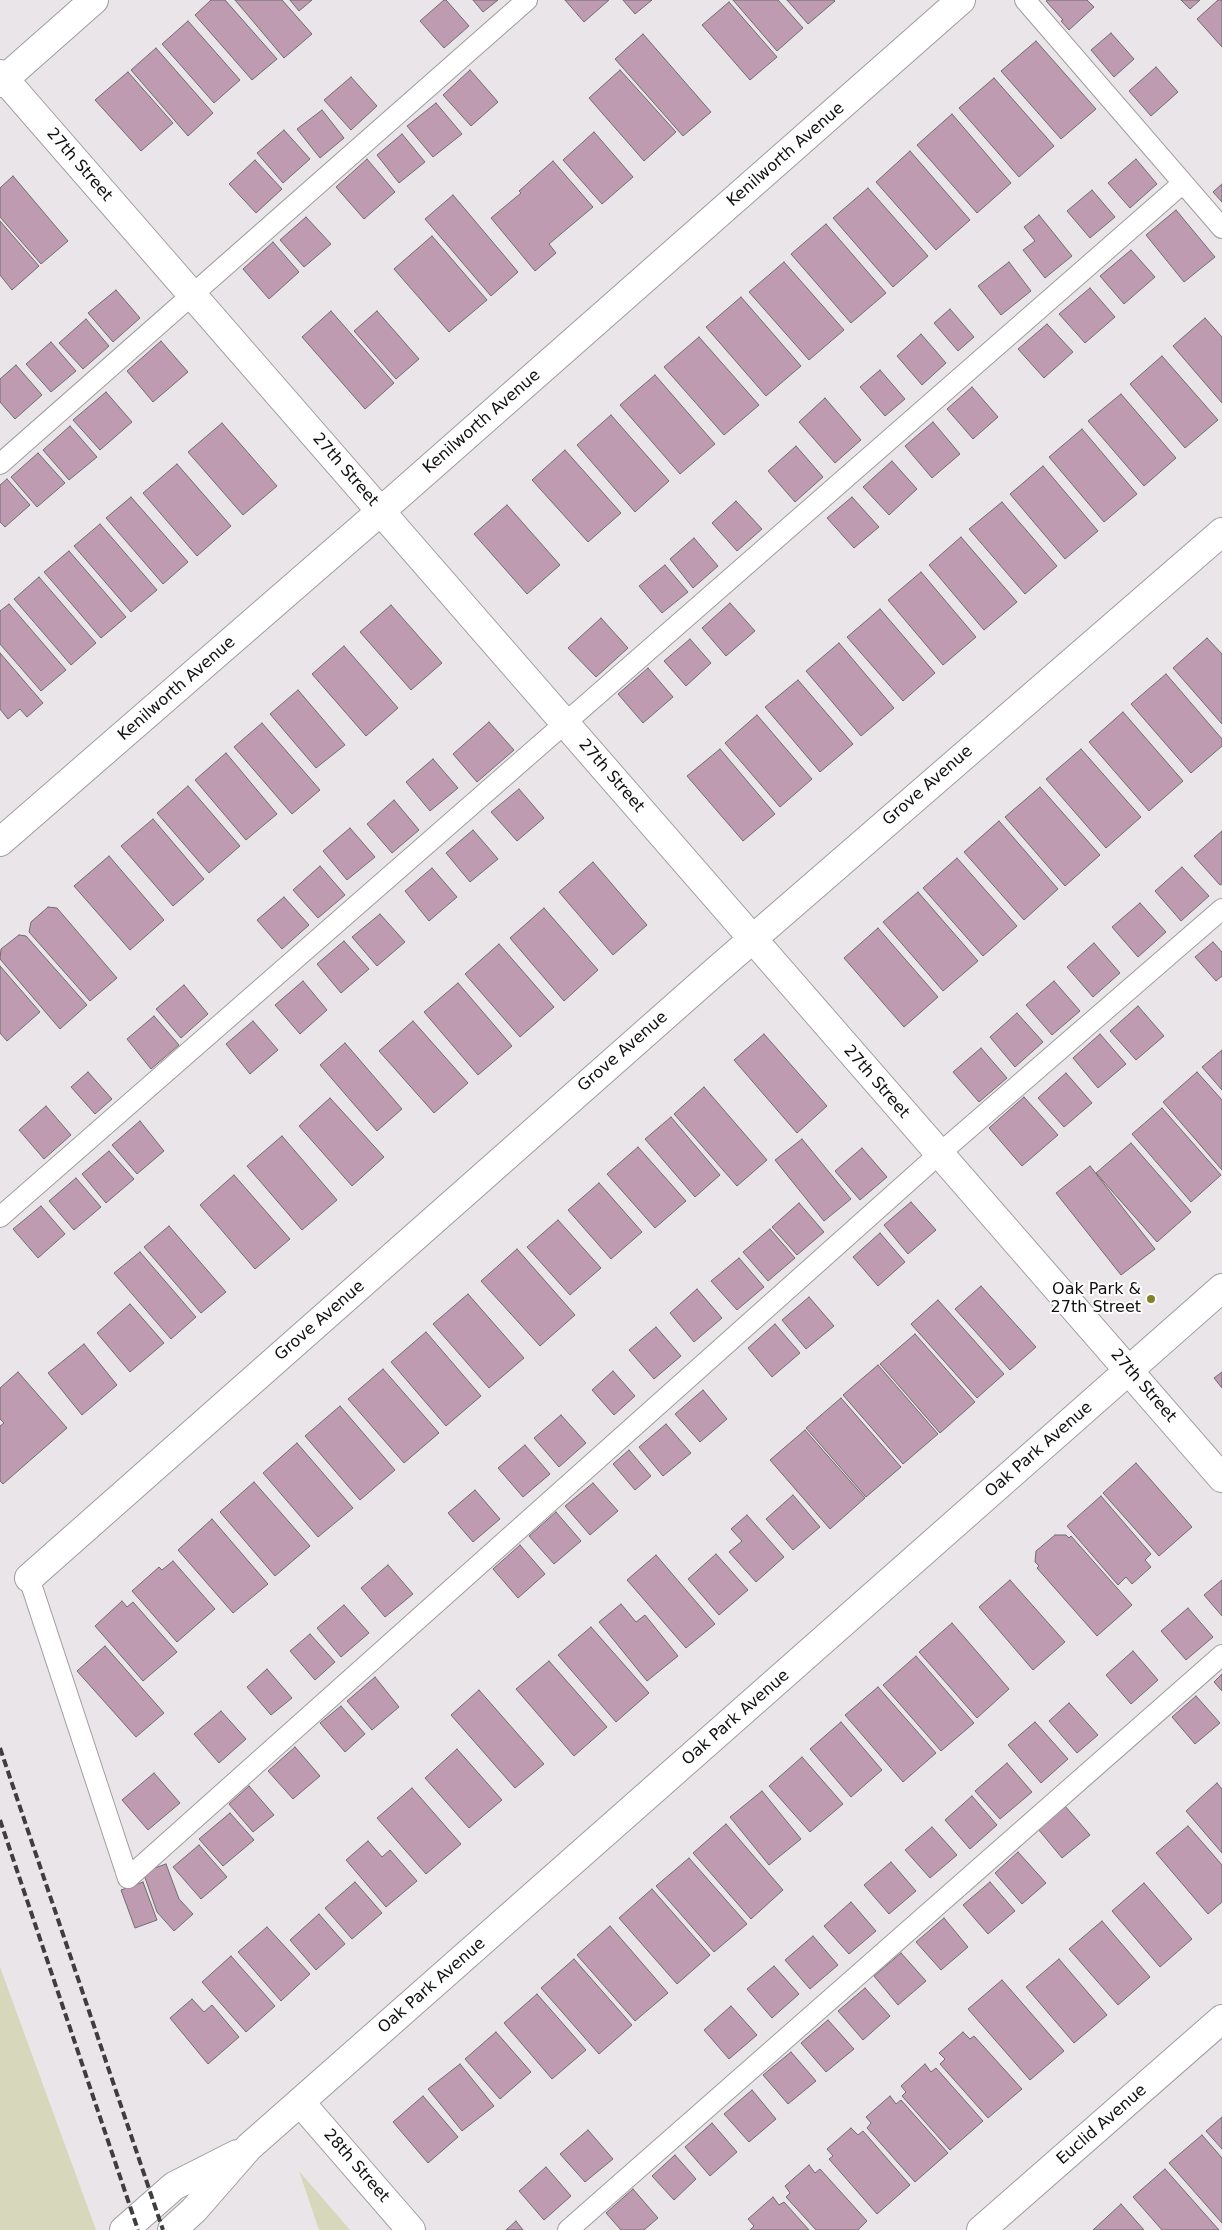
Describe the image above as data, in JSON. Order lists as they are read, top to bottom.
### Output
{
  "streets": {
    "street": [
      "Kenilworth Avenue",
      "27th Street",
      "Grove Avenue",
      "Oak Park Avenue",
      "Euclid Avenue",
      "28th Street"
    ]
  },
  "crossings": [
    ["Kenilworth Avenue", "27th Street"],
    ["27th Street", "Grove Avenue"],
    ["27th Street", "Oak Park Avenue"],
    ["Oak Park Avenue", "28th Street"]
  ],
  "places": ["Oak Park & 27th Street"]
}
